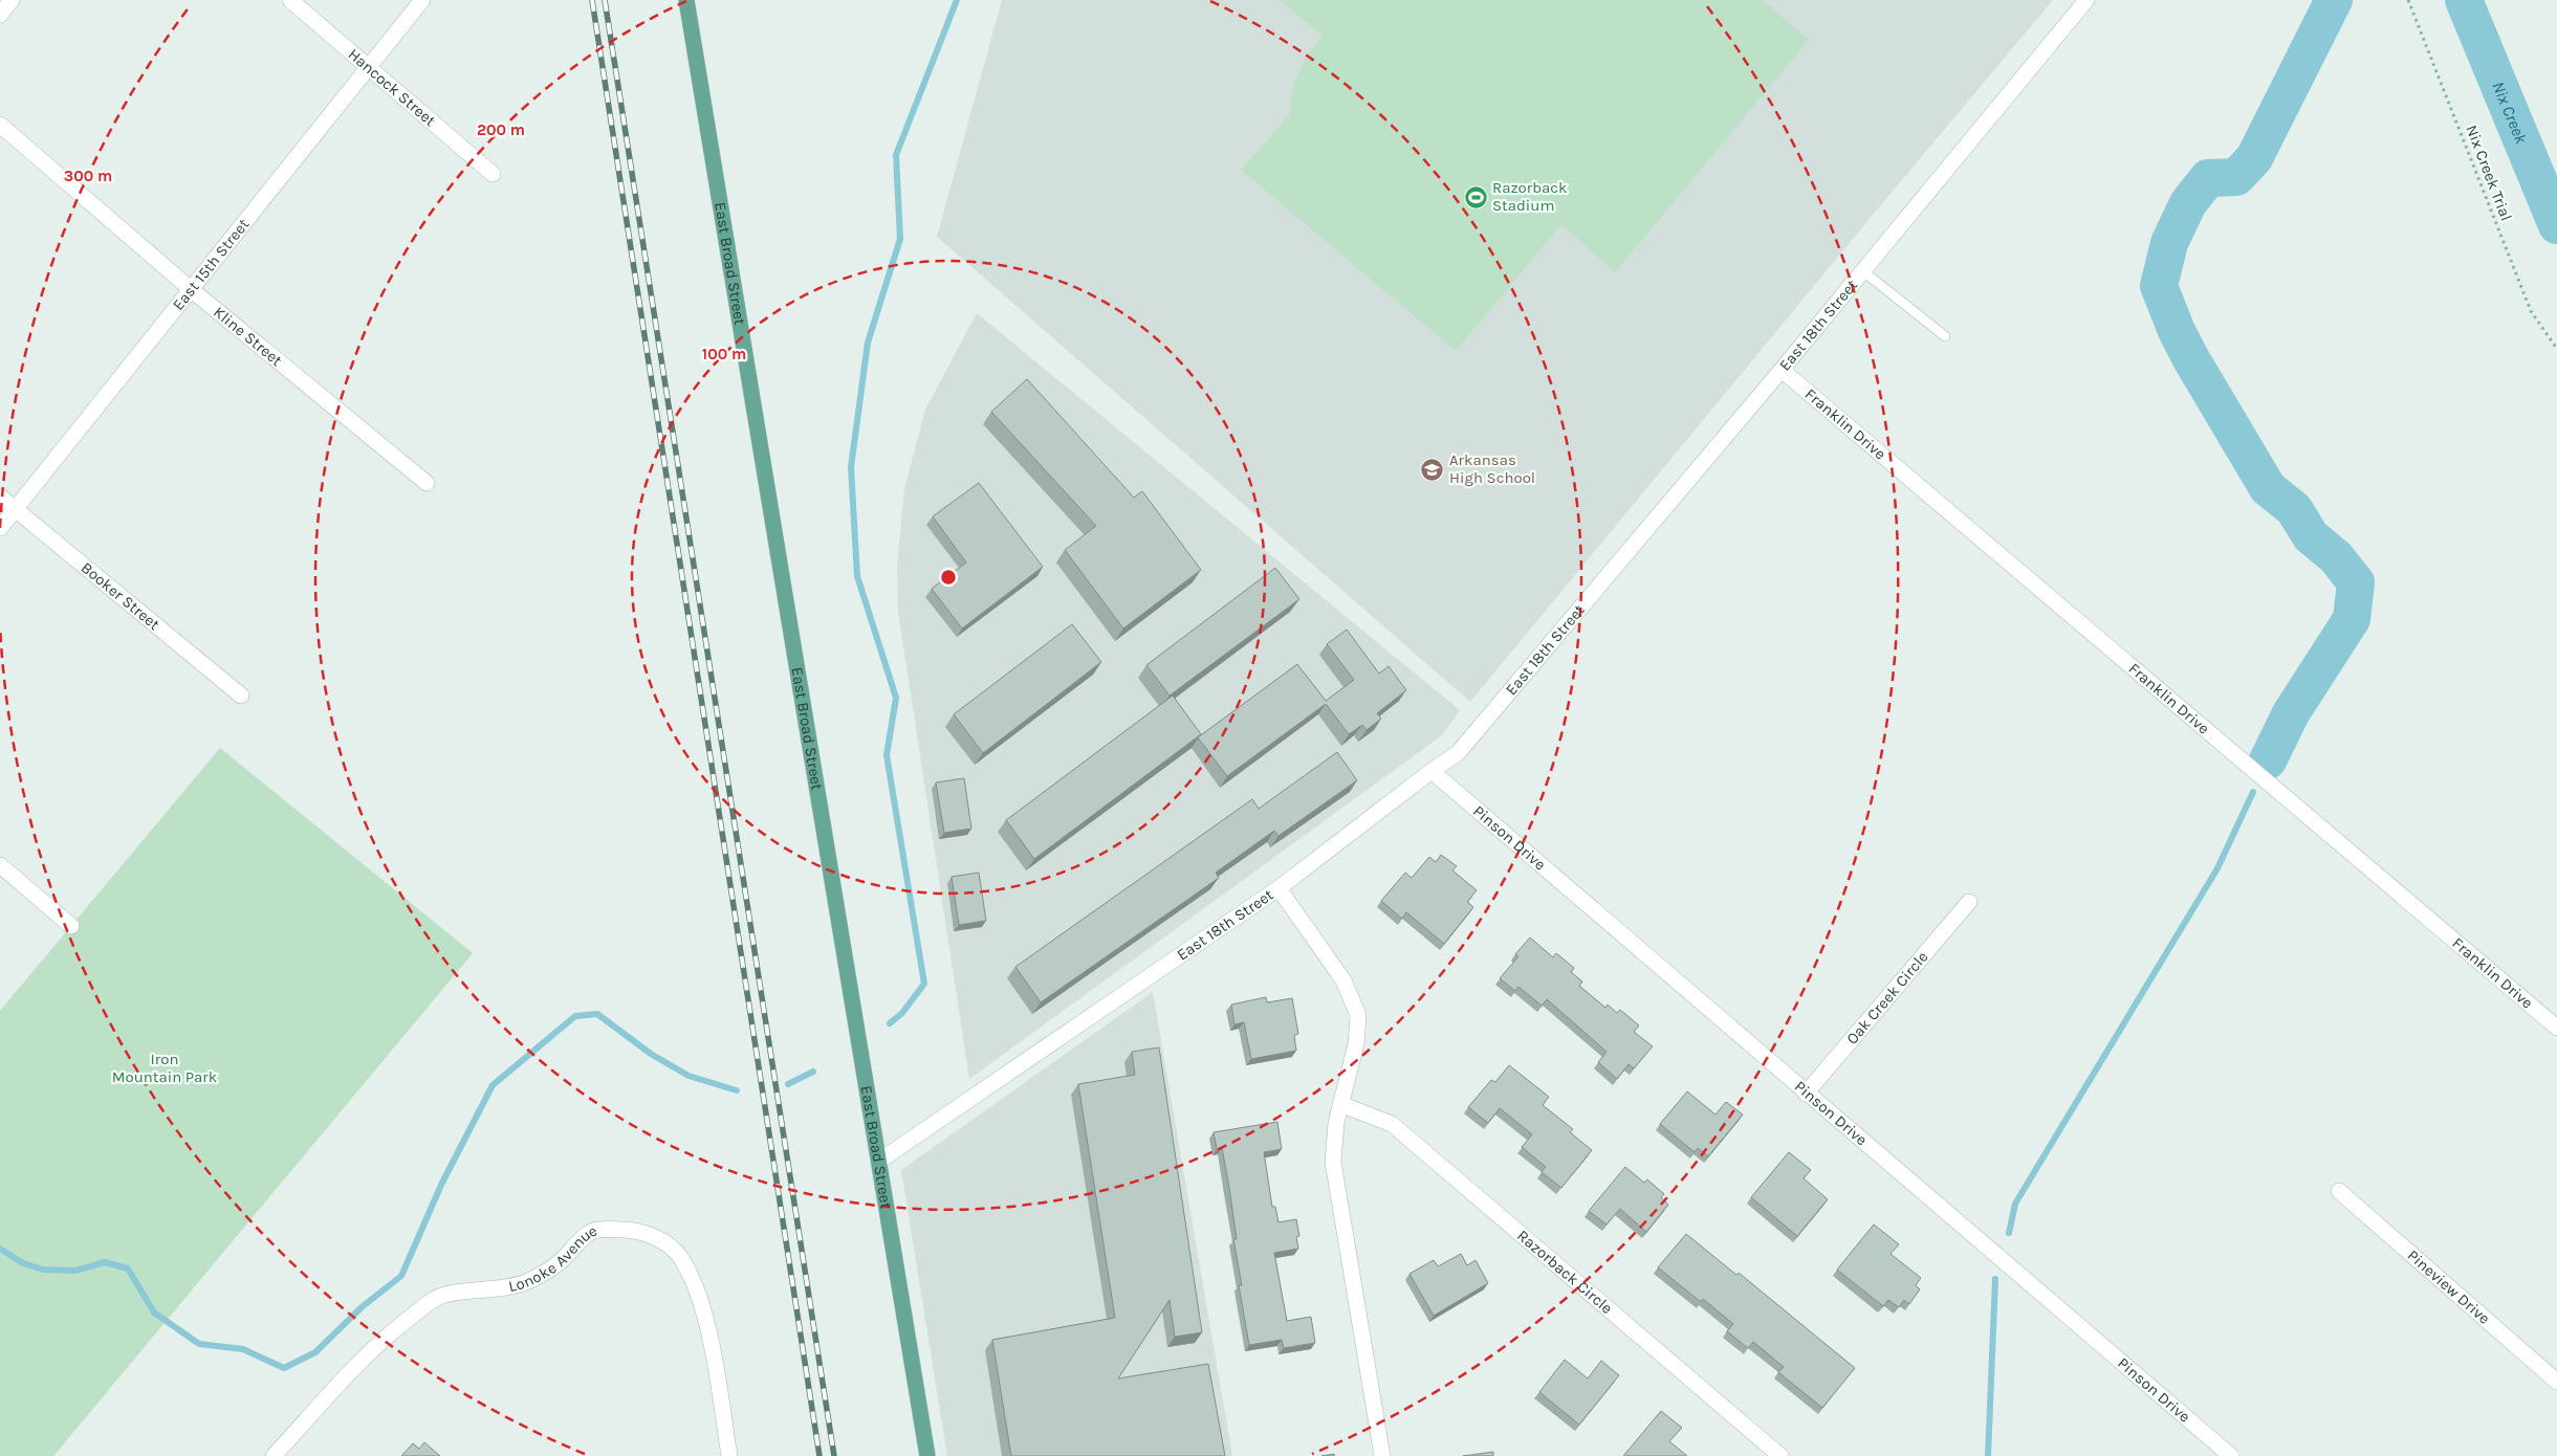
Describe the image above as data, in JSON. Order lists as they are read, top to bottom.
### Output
{
  "streets": {
    "main road": ["East Broad Street"],
    "street": [
      "Hancock Street",
      "East 15th Street",
      "East 18th Street",
      "Kline Street",
      "Franklin Drive",
      "Booker Street",
      "Pinson Drive",
      "Oak Creek Circle",
      "Lonoke Avenue",
      "Razorback Circle",
      "Pineview Drive"
    ],
    "path": ["Nix Creek Trial"]
  },
  "crossings": [
    ["Hancock Street", "East 15th Street"],
    ["East Broad Street", "East 18th Street"],
    ["East 15th Street", "Kline Street"],
    ["East 15th Street", "Booker Street"],
    ["East 18th Street", "Franklin Drive"],
    ["East 18th Street", "Pinson Drive"],
    ["Pinson Drive", "Oak Creek Circle"]
  ],
  "water": ["Nix Creek"],
  "parks": ["Iron Mountain Park"],
  "places": {
    "sports": ["Razorback Stadium"],
    "school or university": ["Arkansas High School"]
  },
  "rings": ["200 m", "300 m", "100 m"]
}
